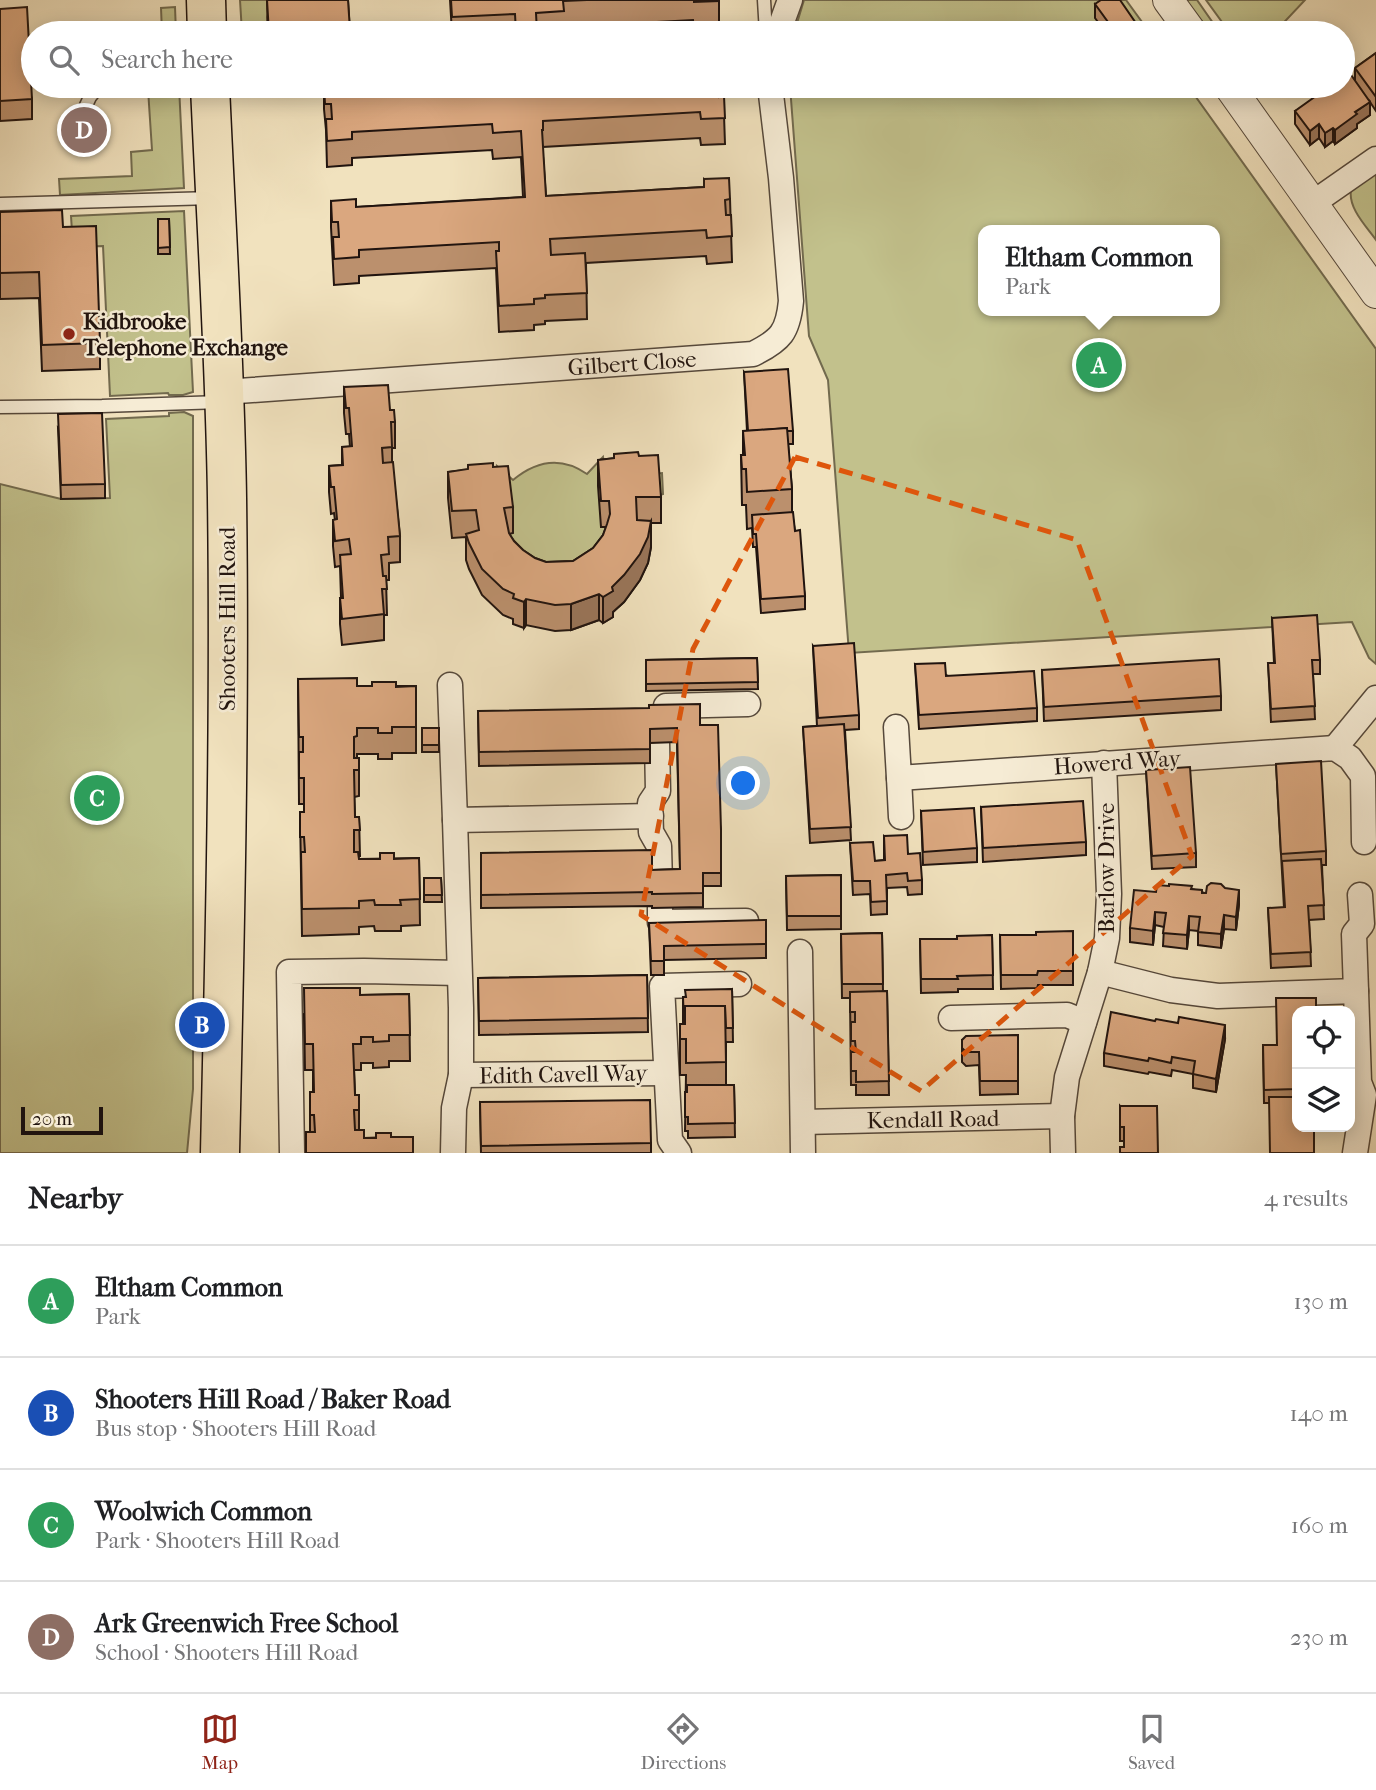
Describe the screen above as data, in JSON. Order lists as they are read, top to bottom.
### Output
{
  "streets": {
    "main road": ["Shooters Hill Road"],
    "street": [
      "Gilbert Close",
      "Howerd Way",
      "Barlow Drive",
      "Edith Cavell Way",
      "Kendall Road"
    ]
  },
  "crossings": [
    ["Gilbert Close", "Shooters Hill Road"],
    ["Howerd Way", "Barlow Drive"],
    ["Barlow Drive", "Kendall Road"]
  ],
  "places": ["Kidbrooke Telephone Exchange"],
  "scale_bar": "20 m",
  "page": {
    "search": "Search here",
    "pins": [
      "D",
      "A",
      "C",
      "B"
    ],
    "popup": ["Eltham Common", "Park"],
    "scale": "20 m",
    "heading": ["Nearby", "4 results"],
    "list": [
      {
        "mark": "A",
        "name": "Eltham Common",
        "note": "Park",
        "value": "130 m"
      },
      {
        "mark": "B",
        "name": "Shooters Hill Road / Baker Road",
        "note": "Bus stop · Shooters Hill Road",
        "value": "140 m"
      },
      {
        "mark": "C",
        "name": "Woolwich Common",
        "note": "Park · Shooters Hill Road",
        "value": "160 m"
      },
      {
        "mark": "D",
        "name": "Ark Greenwich Free School",
        "note": "School · Shooters Hill Road",
        "value": "230 m"
      }
    ],
    "nav": ["Map", "Directions", "Saved"]
  }
}
